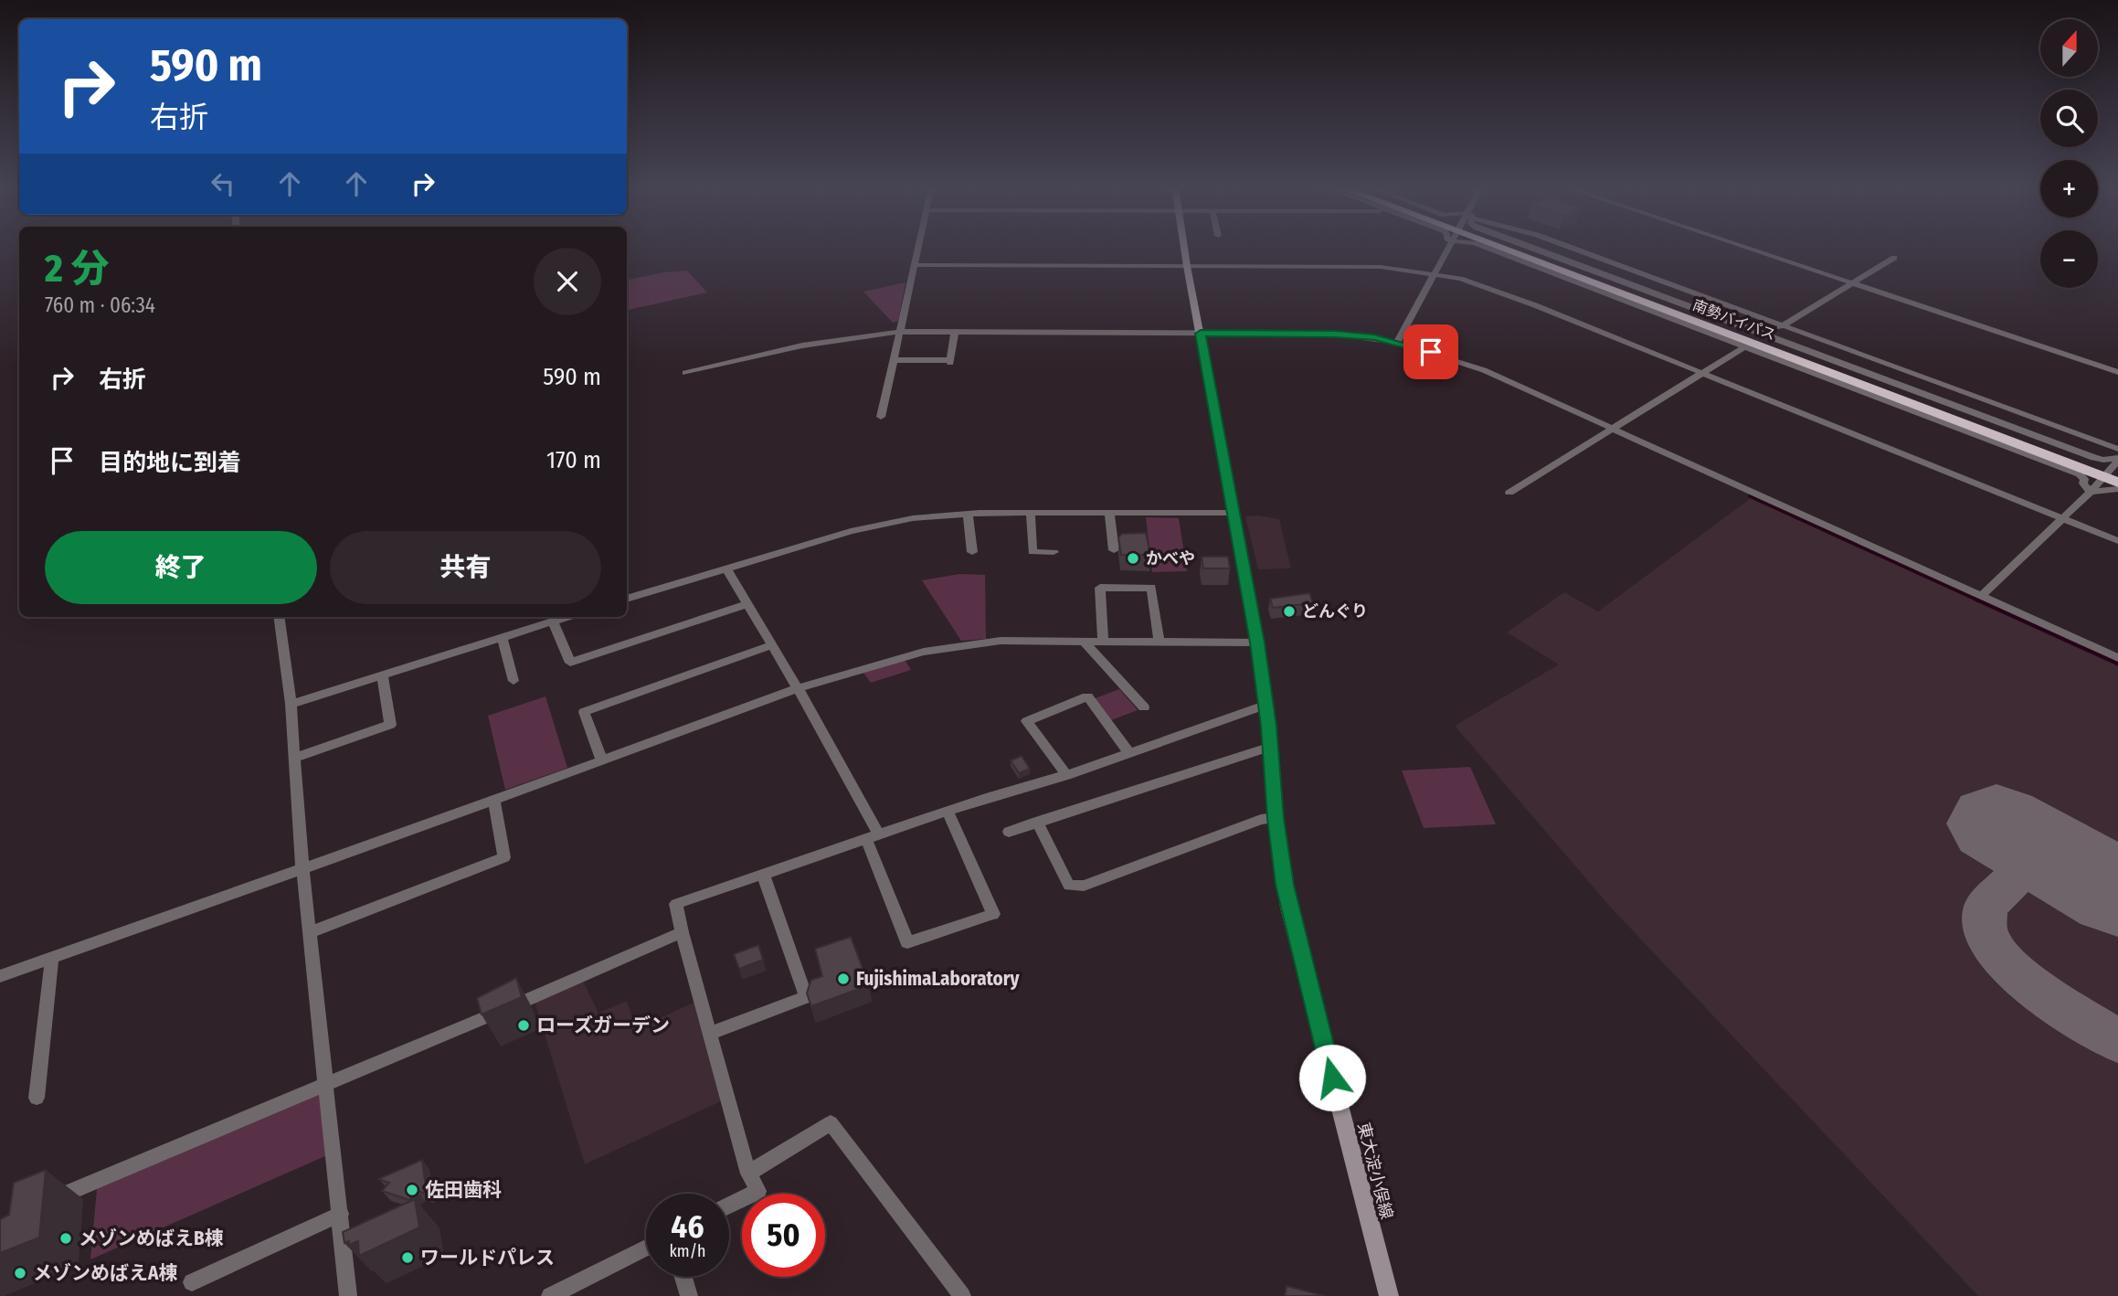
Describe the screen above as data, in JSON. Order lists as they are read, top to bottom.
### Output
{
  "streets": {
    "highway": ["南勢バイパス"],
    "main road": ["東大淀小俣線"]
  },
  "places": [
    "かべや",
    "どんぐり",
    "FujishimaLaboratory",
    "ローズガーデン",
    "佐田歯科",
    "メゾンめばえB棟",
    "ワールドパレス",
    "メゾンめばえA棟"
  ],
  "north": "top",
  "page": {
    "map_buttons": ["+", "−"],
    "turn": ["590 m", "右折"],
    "heading": ["2 分", "760 m · 06:34"],
    "list": [
      {
        "name": "右折",
        "value": "590 m"
      },
      {
        "name": "目的地に到着",
        "value": "170 m"
      }
    ],
    "buttons": ["終了", "共有"],
    "speed": "46 km/h",
    "limit": "50"
  }
}
